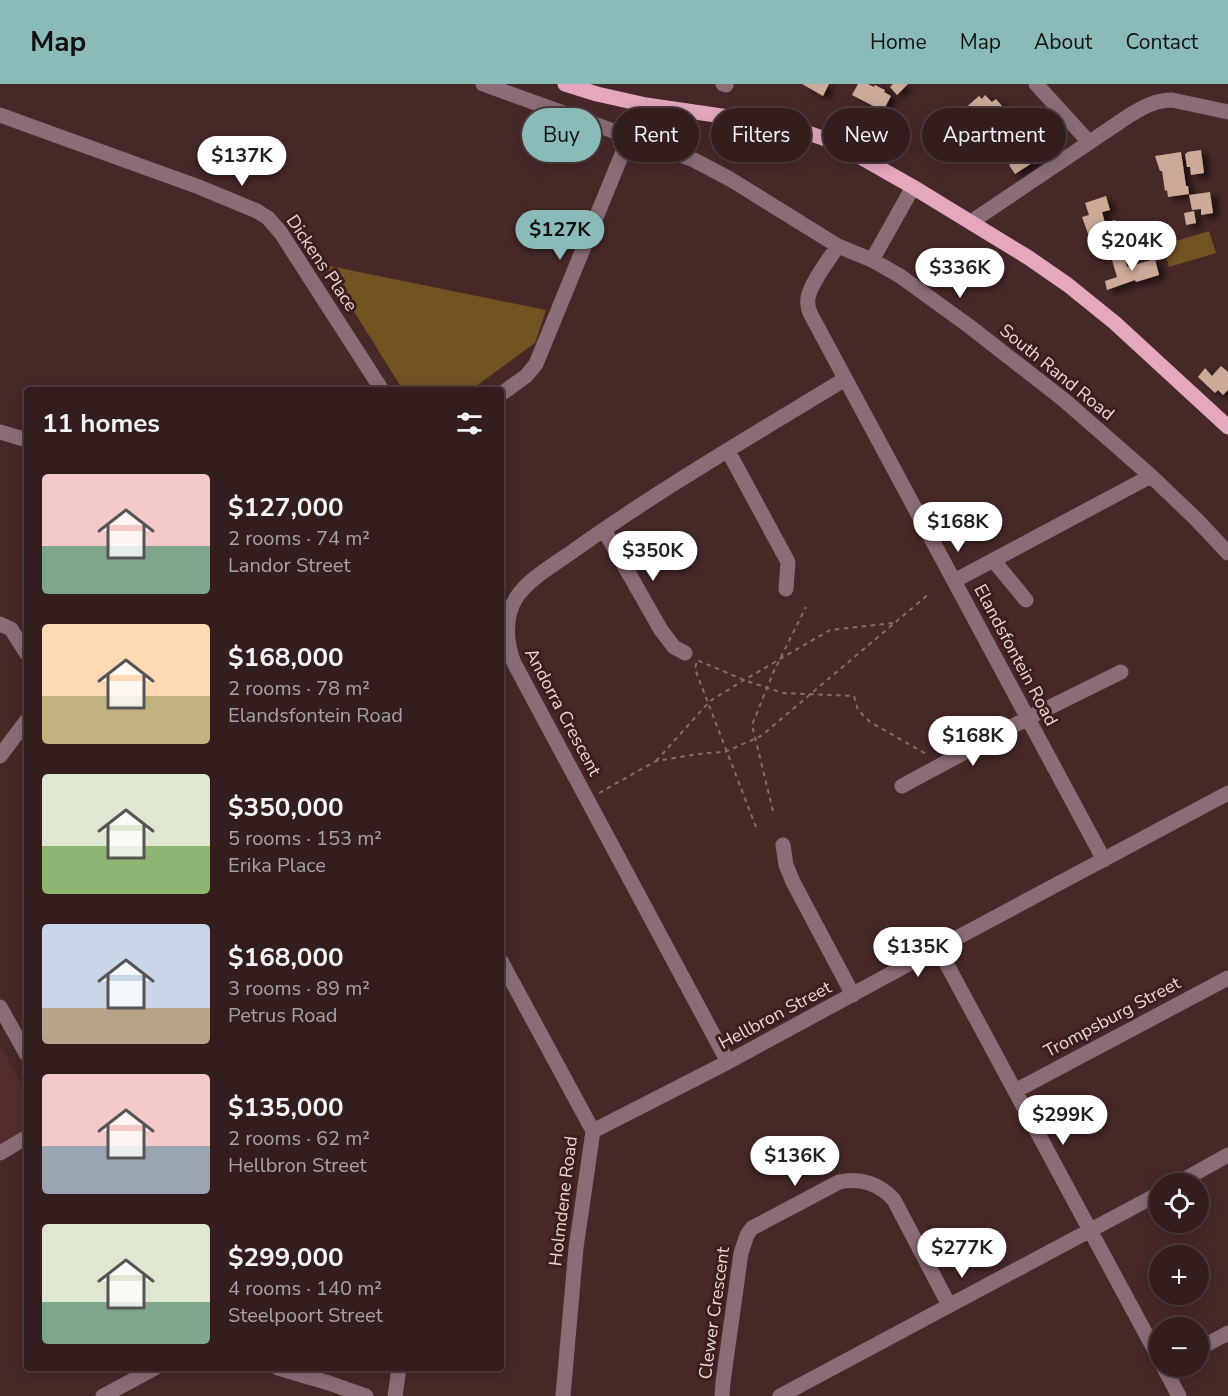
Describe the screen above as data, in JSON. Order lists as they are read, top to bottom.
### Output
{
  "streets": {
    "street": [
      "Dickens Place",
      "South Rand Road",
      "Elandsfontein Road",
      "Andorra Crescent",
      "Hellbron Street",
      "Trompsburg Street",
      "Holmdene Road",
      "Clewer Crescent"
    ]
  },
  "crossings": [
    ["South Rand Road", "Elandsfontein Road"],
    ["Elandsfontein Road", "Andorra Crescent"],
    ["Elandsfontein Road", "Hellbron Street"],
    ["Andorra Crescent", "Hellbron Street"],
    ["Hellbron Street", "Holmdene Road"]
  ],
  "page": {
    "header": "Map",
    "nav": [
      "Home",
      "Map",
      "About",
      "Contact"
    ],
    "chip": [
      "Buy",
      "Rent",
      "Filters",
      "New",
      "Apartment"
    ],
    "price": [
      "$137K",
      "$127K",
      "$204K",
      "$336K",
      "$168K",
      "$350K",
      "$168K",
      "$135K",
      "$299K",
      "$136K",
      "$277K"
    ],
    "heading": "11 homes",
    "list": [
      {
        "name": "$127,000",
        "note": "2 rooms · 74 m² · Landor Street"
      },
      {
        "name": "$168,000",
        "note": "2 rooms · 78 m² · Elandsfontein Road"
      },
      {
        "name": "$350,000",
        "note": "5 rooms · 153 m² · Erika Place"
      },
      {
        "name": "$168,000",
        "note": "3 rooms · 89 m² · Petrus Road"
      },
      {
        "name": "$135,000",
        "note": "2 rooms · 62 m² · Hellbron Street"
      },
      {
        "name": "$299,000",
        "note": "4 rooms · 140 m² · Steelpoort Street"
      }
    ],
    "map_buttons": ["+", "−"]
  }
}
